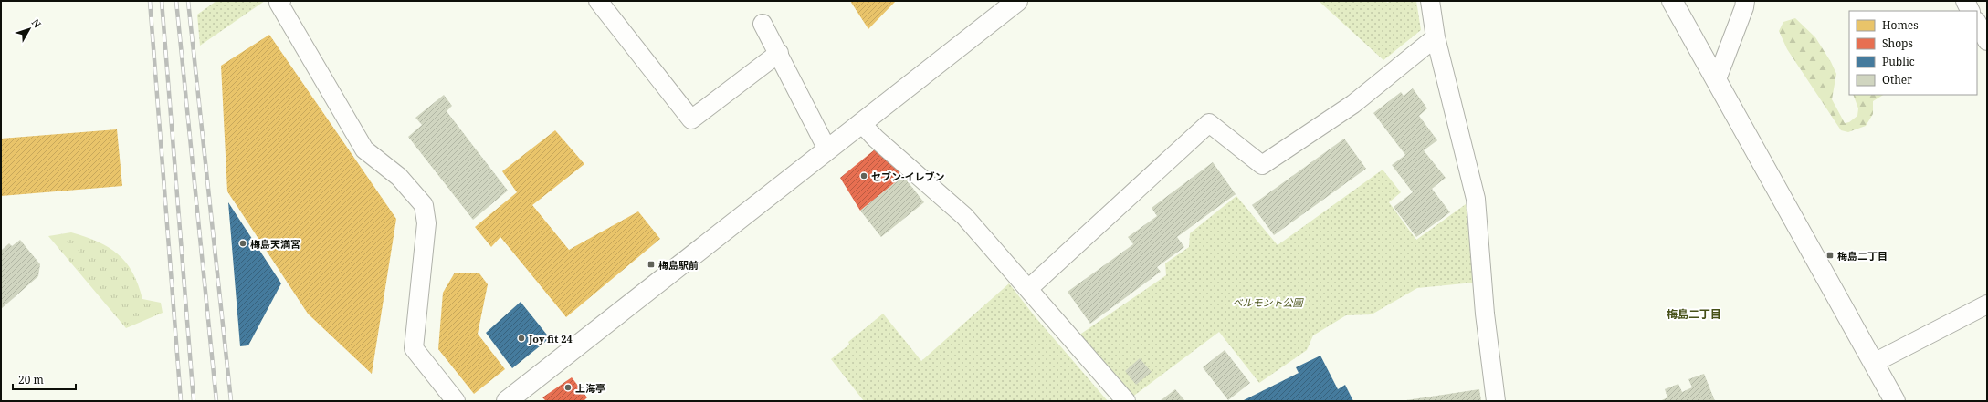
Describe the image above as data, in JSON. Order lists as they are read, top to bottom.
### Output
{
  "districts": ["梅島二丁目"],
  "parks": ["ベルモント公園"],
  "places": {
    "other": [
      "セブン-イレブン",
      "梅島天満宮",
      "Joy fit 24",
      "上海亭"
    ],
    "transit": ["梅島二丁目", "梅島駅前"]
  },
  "legend": [
    "Homes",
    "Shops",
    "Public",
    "Other"
  ],
  "scale_bar": "20 m",
  "north": "top right"
}
